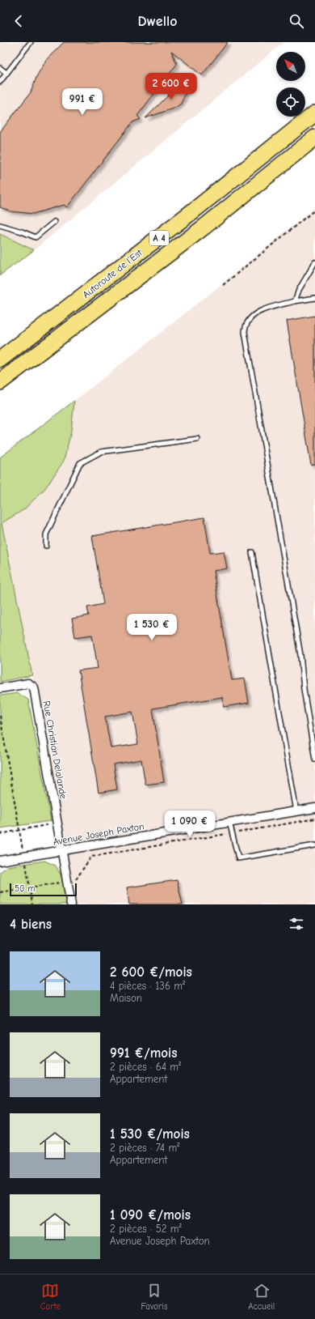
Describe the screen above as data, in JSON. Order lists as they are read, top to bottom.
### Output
{
  "streets": {
    "highway": ["A 4", "Autoroute de l’Est"],
    "street": ["Rue Christian Delalande", "Avenue Joseph Paxton"]
  },
  "crossings": [
    ["Rue Christian Delalande", "Avenue Joseph Paxton"]
  ],
  "scale_bar": "50 m",
  "north": "top left",
  "page": {
    "header": "Dwello",
    "price": [
      "2 600 €",
      "991 €",
      "1 530 €",
      "1 090 €"
    ],
    "scale": "50 m",
    "heading": "4 biens",
    "list": [
      {
        "name": "2 600 €/mois",
        "note": "4 pièces · 136 m² · Maison"
      },
      {
        "name": "991 €/mois",
        "note": "2 pièces · 64 m² · Appartement"
      },
      {
        "name": "1 530 €/mois",
        "note": "2 pièces · 74 m² · Appartement"
      },
      {
        "name": "1 090 €/mois",
        "note": "2 pièces · 52 m² · Avenue Joseph Paxton"
      }
    ],
    "tabs": ["Carte", "Favoris", "Accueil"]
  }
}
